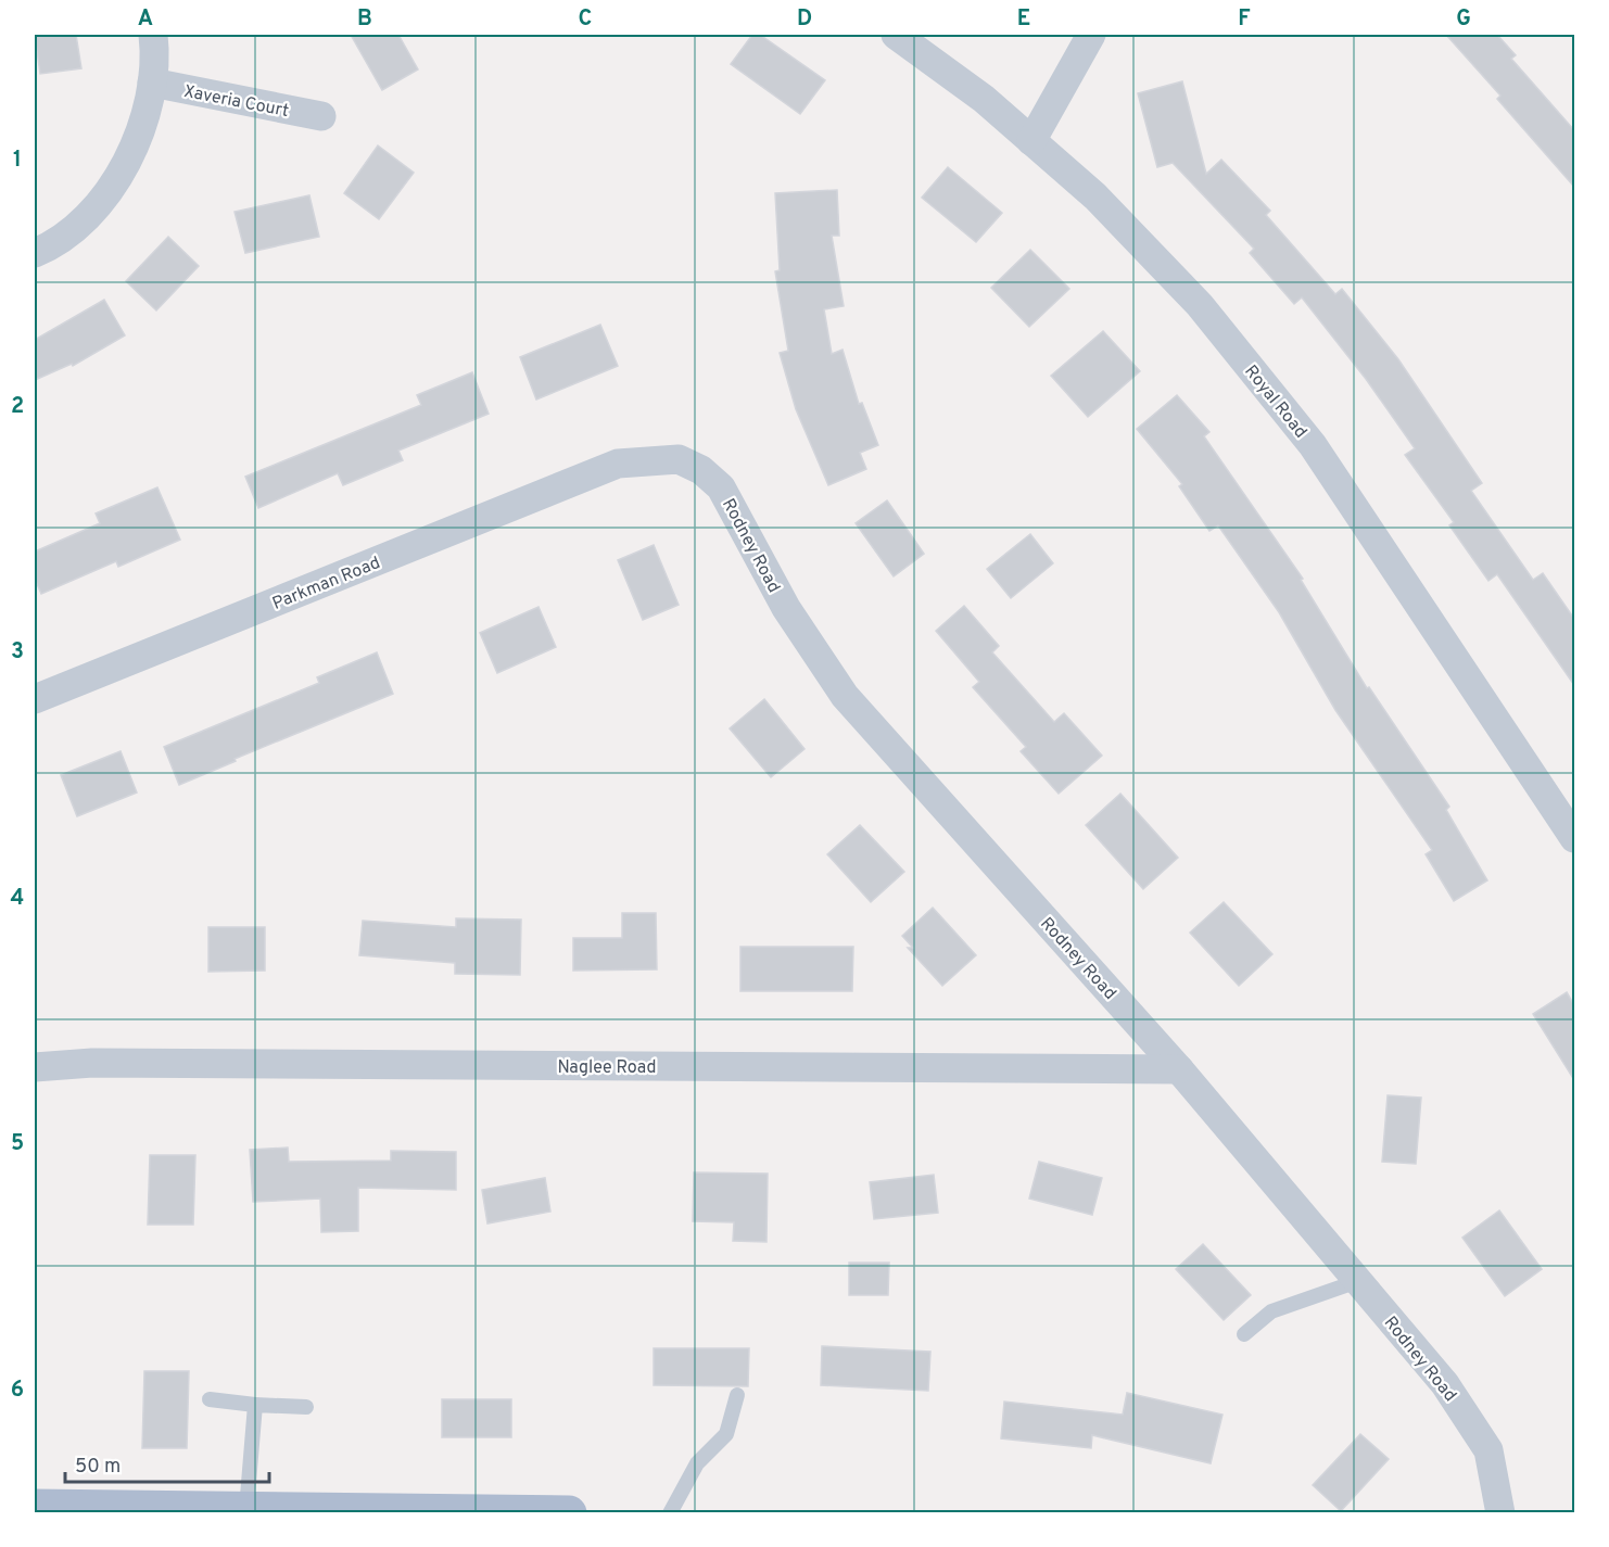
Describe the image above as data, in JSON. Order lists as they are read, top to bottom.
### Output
{
  "streets": {
    "street": [
      "Xaveria Court",
      "Royal Road",
      "Rodney Road",
      "Parkman Road",
      "Naglee Road"
    ]
  },
  "crossings": [
    ["Rodney Road", "Parkman Road"],
    ["Rodney Road", "Naglee Road"]
  ],
  "scale_bar": "50 m",
  "grid": {
    "columns": [
      "A",
      "B",
      "C",
      "D",
      "E",
      "F",
      "G"
    ],
    "rows": [
      "1",
      "2",
      "3",
      "4",
      "5",
      "6"
    ]
  }
}
